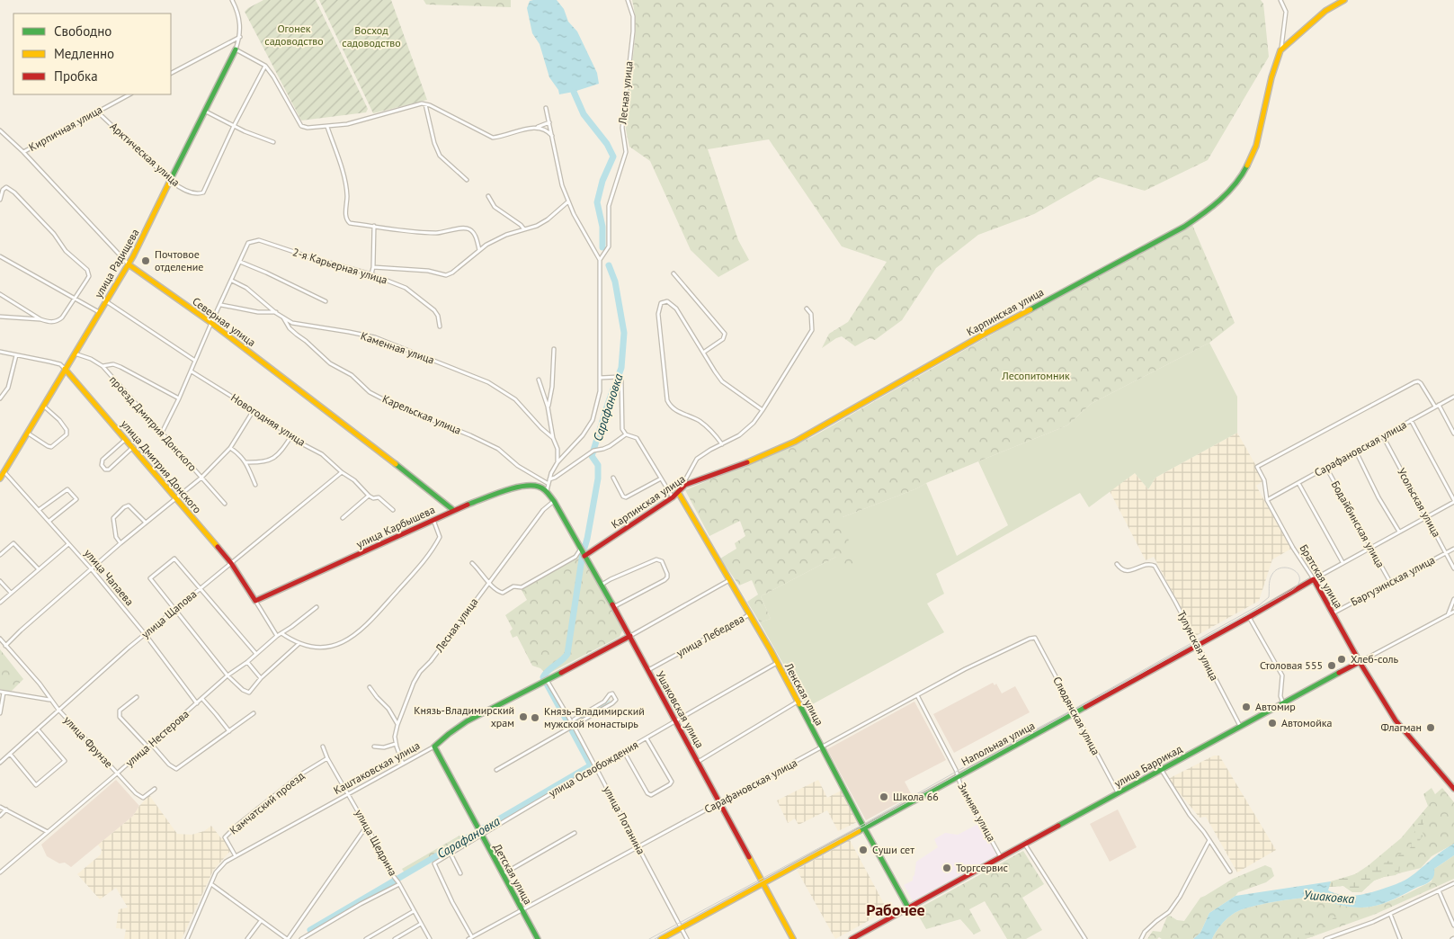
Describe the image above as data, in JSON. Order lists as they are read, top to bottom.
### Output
{
  "streets": {
    "street": [
      "Лесная улица",
      "Кирпичная улица",
      "Арктическая улица",
      "улица Радищева",
      "2-я Карьерная улица",
      "Карпинская улица",
      "Северная улица",
      "Каменная улица",
      "Карельская улица",
      "Новогодняя улица",
      "проезд Дмитрия Донского",
      "Сарафановская улица",
      "улица Дмитрия Донского",
      "Усольская улица",
      "Бодайбинская улица",
      "улица Карбышева",
      "Братская улица",
      "улица Чапаева",
      "Баргузинская улица",
      "улица Щапова",
      "улица Лебедева",
      "Тулунская улица",
      "Ленская улица",
      "Ушаковская улица",
      "Слюдянская улица",
      "улица Нестерова",
      "улица Фрунзе",
      "Напольная улица",
      "улица Баррикад",
      "Каштаковская улица",
      "улица Освобождения",
      "Камчатский проезд",
      "Зимняя улица",
      "улица Потанина",
      "улица Щедрина",
      "Детская улица"
    ]
  },
  "crossings": [
    ["Лесная улица", "Ушаковская улица"],
    ["Лесная улица", "Каштаковская улица"],
    ["Кирпичная улица", "Арктическая улица"],
    ["Кирпичная улица", "Северная улица"],
    ["Арктическая улица", "улица Радищева"],
    ["улица Радищева", "Северная улица"],
    ["улица Радищева", "проезд Дмитрия Донского"],
    ["улица Радищева", "улица Дмитрия Донского"],
    ["улица Радищева", "улица Чапаева"],
    ["Карпинская улица", "Ленская улица"],
    ["Карпинская улица", "Ушаковская улица"],
    ["Северная улица", "улица Карбышева"],
    ["Каменная улица", "Карельская улица"],
    ["Новогодняя улица", "улица Щапова"],
    ["Сарафановская улица", "Усольская улица"],
    ["Сарафановская улица", "Бодайбинская улица"],
    ["Сарафановская улица", "Братская улица"],
    ["Сарафановская улица", "Ленская улица"],
    ["Сарафановская улица", "Ушаковская улица"],
    ["Сарафановская улица", "Слюдянская улица"],
    ["Сарафановская улица", "Напольная улица"],
    ["Сарафановская улица", "улица Освобождения"],
    ["Сарафановская улица", "Зимняя улица"],
    ["Сарафановская улица", "улица Потанина"],
    ["Сарафановская улица", "Детская улица"],
    ["улица Дмитрия Донского", "улица Карбышева"],
    ["улица Дмитрия Донского", "улица Щапова"],
    ["улица Дмитрия Донского", "улица Нестерова"],
    ["Усольская улица", "Баргузинская улица"],
    ["Усольская улица", "Напольная улица"],
    ["Бодайбинская улица", "Баргузинская улица"],
    ["Бодайбинская улица", "Напольная улица"],
    ["Братская улица", "Баргузинская улица"],
    ["Братская улица", "Напольная улица"],
    ["Братская улица", "улица Баррикад"],
    ["улица Чапаева", "улица Щапова"],
    ["улица Чапаева", "улица Нестерова"],
    ["улица Щапова", "улица Фрунзе"],
    ["улица Лебедева", "Ленская улица"],
    ["улица Лебедева", "Ушаковская улица"],
    ["Тулунская улица", "Напольная улица"],
    ["Тулунская улица", "улица Баррикад"],
    ["Ленская улица", "Напольная улица"],
    ["Ленская улица", "улица Баррикад"],
    ["Ленская улица", "Каштаковская улица"],
    ["Ленская улица", "улица Освобождения"],
    ["Ушаковская улица", "Напольная улица"],
    ["Ушаковская улица", "Каштаковская улица"],
    ["Ушаковская улица", "улица Освобождения"],
    ["Слюдянская улица", "Напольная улица"],
    ["Слюдянская улица", "улица Баррикад"],
    ["улица Нестерова", "улица Фрунзе"],
    ["Напольная улица", "Зимняя улица"],
    ["Напольная улица", "улица Потанина"],
    ["улица Баррикад", "Зимняя улица"],
    ["Каштаковская улица", "Камчатский проезд"],
    ["Каштаковская улица", "улица Потанина"],
    ["Каштаковская улица", "улица Щедрина"],
    ["Каштаковская улица", "Детская улица"],
    ["улица Освобождения", "улица Потанина"],
    ["улица Освобождения", "Детская улица"],
    ["Камчатский проезд", "улица Щедрина"]
  ],
  "districts": ["Рабочее"],
  "water": ["Сарафановка", "Ушаковка"],
  "parks": ["Огонек садоводство", "Восход садоводство", "Лесопитомник"],
  "places": [
    "Почтовое отделение",
    "Хлеб-соль",
    "Столовая 555",
    "Автомир",
    "Князь-Владимирский храм",
    "Князь-Владимирский мужской монастырь",
    "Автомойка",
    "Флагман",
    "Школа 66",
    "Суши сет",
    "Торгсервис"
  ],
  "legend": ["Свободно", "Медленно", "Пробка"]
}
